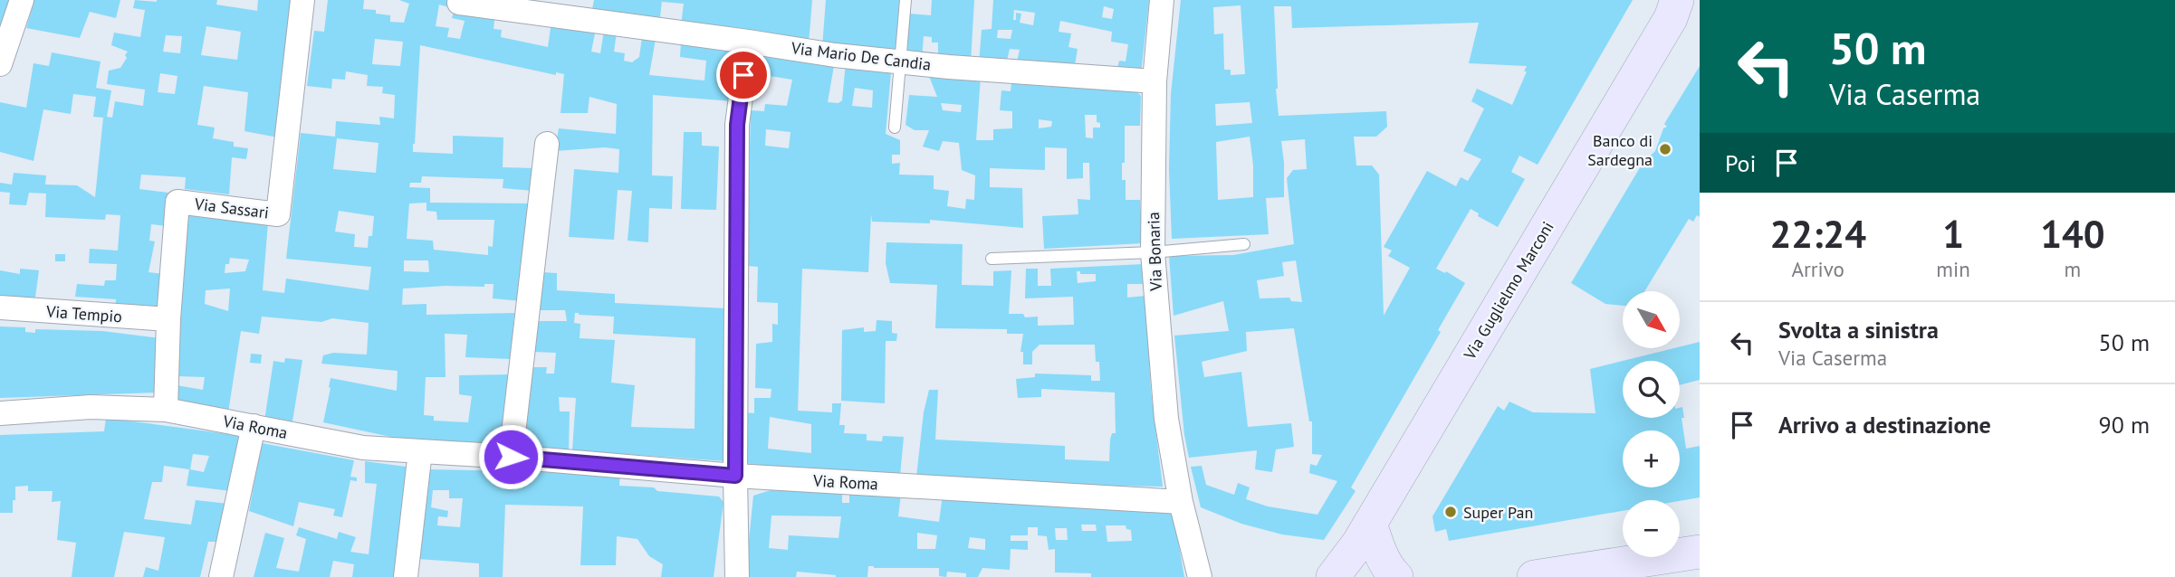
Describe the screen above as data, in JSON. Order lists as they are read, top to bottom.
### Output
{
  "streets": {
    "main road": ["Via Guglielmo Marconi"],
    "street": [
      "Via Mario De Candia",
      "Via Sassari",
      "Via Bonaria",
      "Via Tempio",
      "Via Roma"
    ]
  },
  "crossings": [
    ["Via Mario De Candia", "Via Bonaria"],
    ["Via Sassari", "Via Tempio"],
    ["Via Sassari", "Via Roma"],
    ["Via Bonaria", "Via Roma"]
  ],
  "places": ["Banco di Sardegna", "Super Pan"],
  "north": "bottom right",
  "page": {
    "turn": ["50 m", "Via Caserma"],
    "then": "Poi",
    "eta": [
      "22:24",
      "Arrivo",
      "1",
      "min",
      "140",
      "m"
    ],
    "map_buttons": ["+", "−"],
    "list": [
      {
        "name": "Svolta a sinistra",
        "note": "Via Caserma",
        "value": "50 m"
      },
      {
        "name": "Arrivo a destinazione",
        "value": "90 m"
      }
    ]
  }
}
